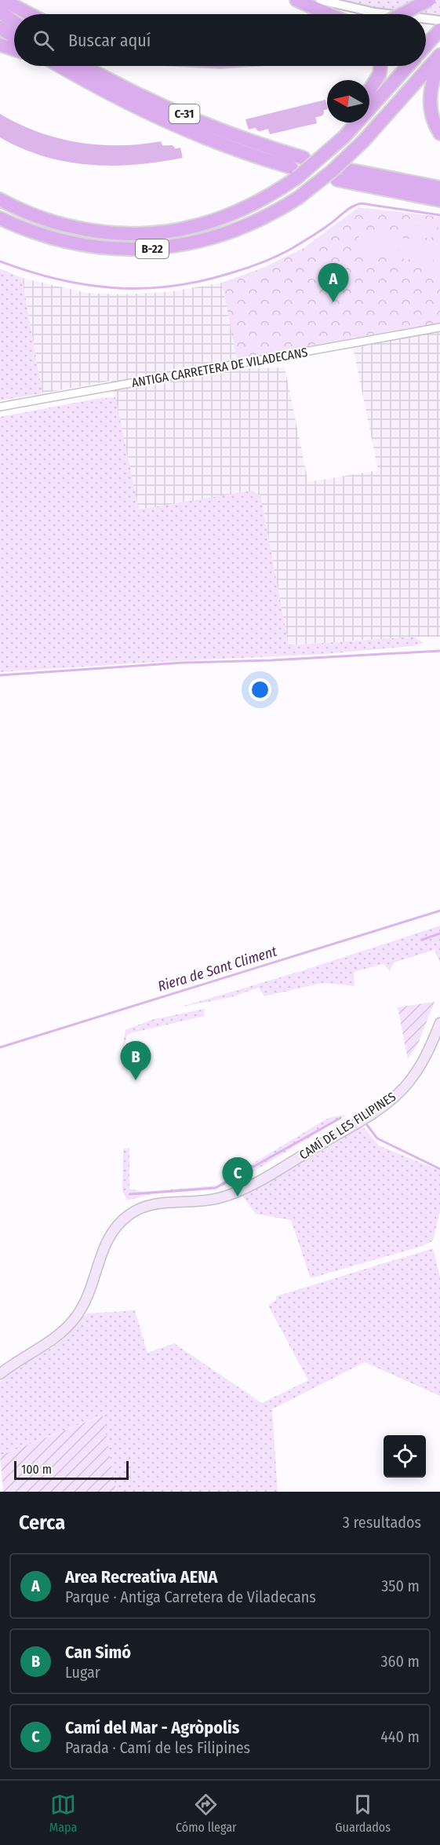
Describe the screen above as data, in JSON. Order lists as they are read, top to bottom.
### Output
{
  "streets": {
    "highway": ["C-31", "B-22"],
    "main road": ["CAMÍ DE LES FILIPINES"],
    "street": ["ANTIGA CARRETERA DE VILADECANS"]
  },
  "water": ["Riera de Sant Climent"],
  "scale_bar": "100 m",
  "north": "left",
  "page": {
    "search": "Buscar aquí",
    "pins": ["A", "B", "C"],
    "scale": "100 m",
    "heading": ["Cerca", "3 resultados"],
    "list": [
      {
        "mark": "A",
        "name": "Area Recreativa AENA",
        "note": "Parque · Antiga Carretera de Viladecans",
        "value": "350 m"
      },
      {
        "mark": "B",
        "name": "Can Simó",
        "note": "Lugar",
        "value": "360 m"
      },
      {
        "mark": "C",
        "name": "Camí del Mar - Agròpolis",
        "note": "Parada · Camí de les Filipines",
        "value": "440 m"
      }
    ],
    "nav": ["Mapa", "Cómo llegar", "Guardados"]
  }
}
